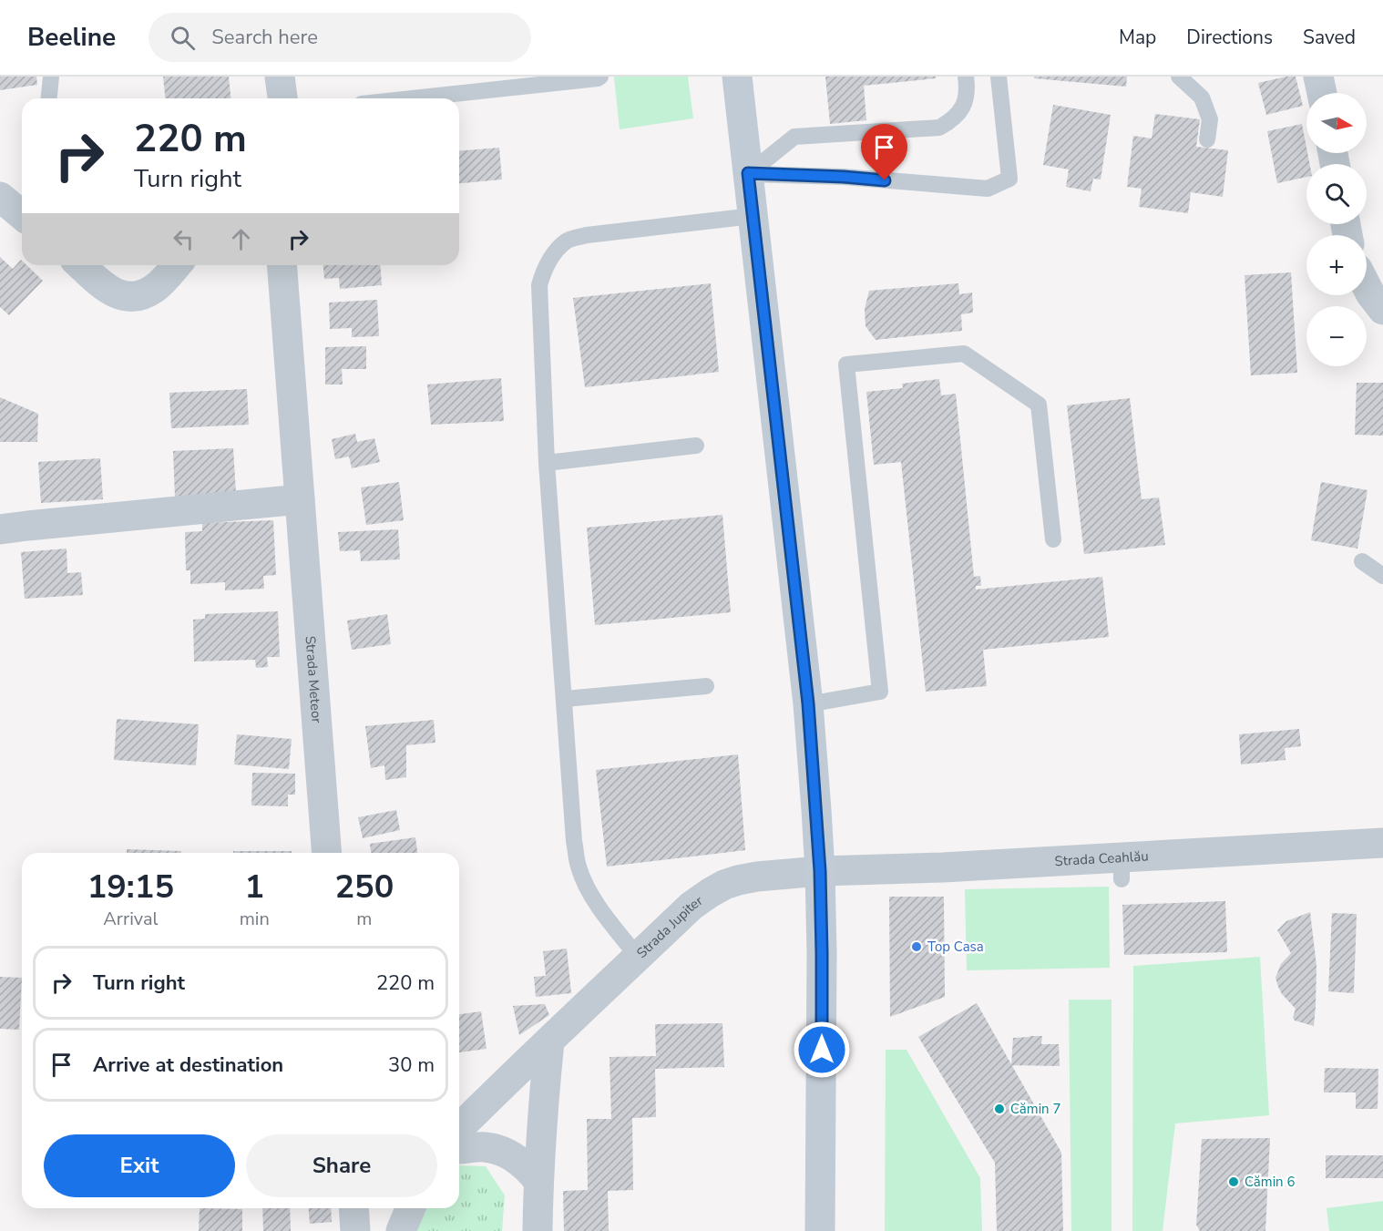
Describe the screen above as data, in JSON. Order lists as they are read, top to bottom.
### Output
{
  "streets": {
    "street": ["Strada Meteor", "Strada Ceahlău", "Strada Jupiter"]
  },
  "crossings": [
    ["Strada Ceahlău", "Strada Jupiter"]
  ],
  "places": ["Top Casa", "Cămin 7", "Cămin 6"],
  "north": "right",
  "page": {
    "header": "Beeline",
    "search": "Search here",
    "nav": ["Map", "Directions", "Saved"],
    "map_buttons": ["+", "−"],
    "turn": ["220 m", "Turn right"],
    "eta": [
      "19:15",
      "Arrival",
      "1",
      "min",
      "250",
      "m"
    ],
    "list": [
      {
        "name": "Turn right",
        "value": "220 m"
      },
      {
        "name": "Arrive at destination",
        "value": "30 m"
      }
    ],
    "buttons": ["Exit", "Share"]
  }
}
